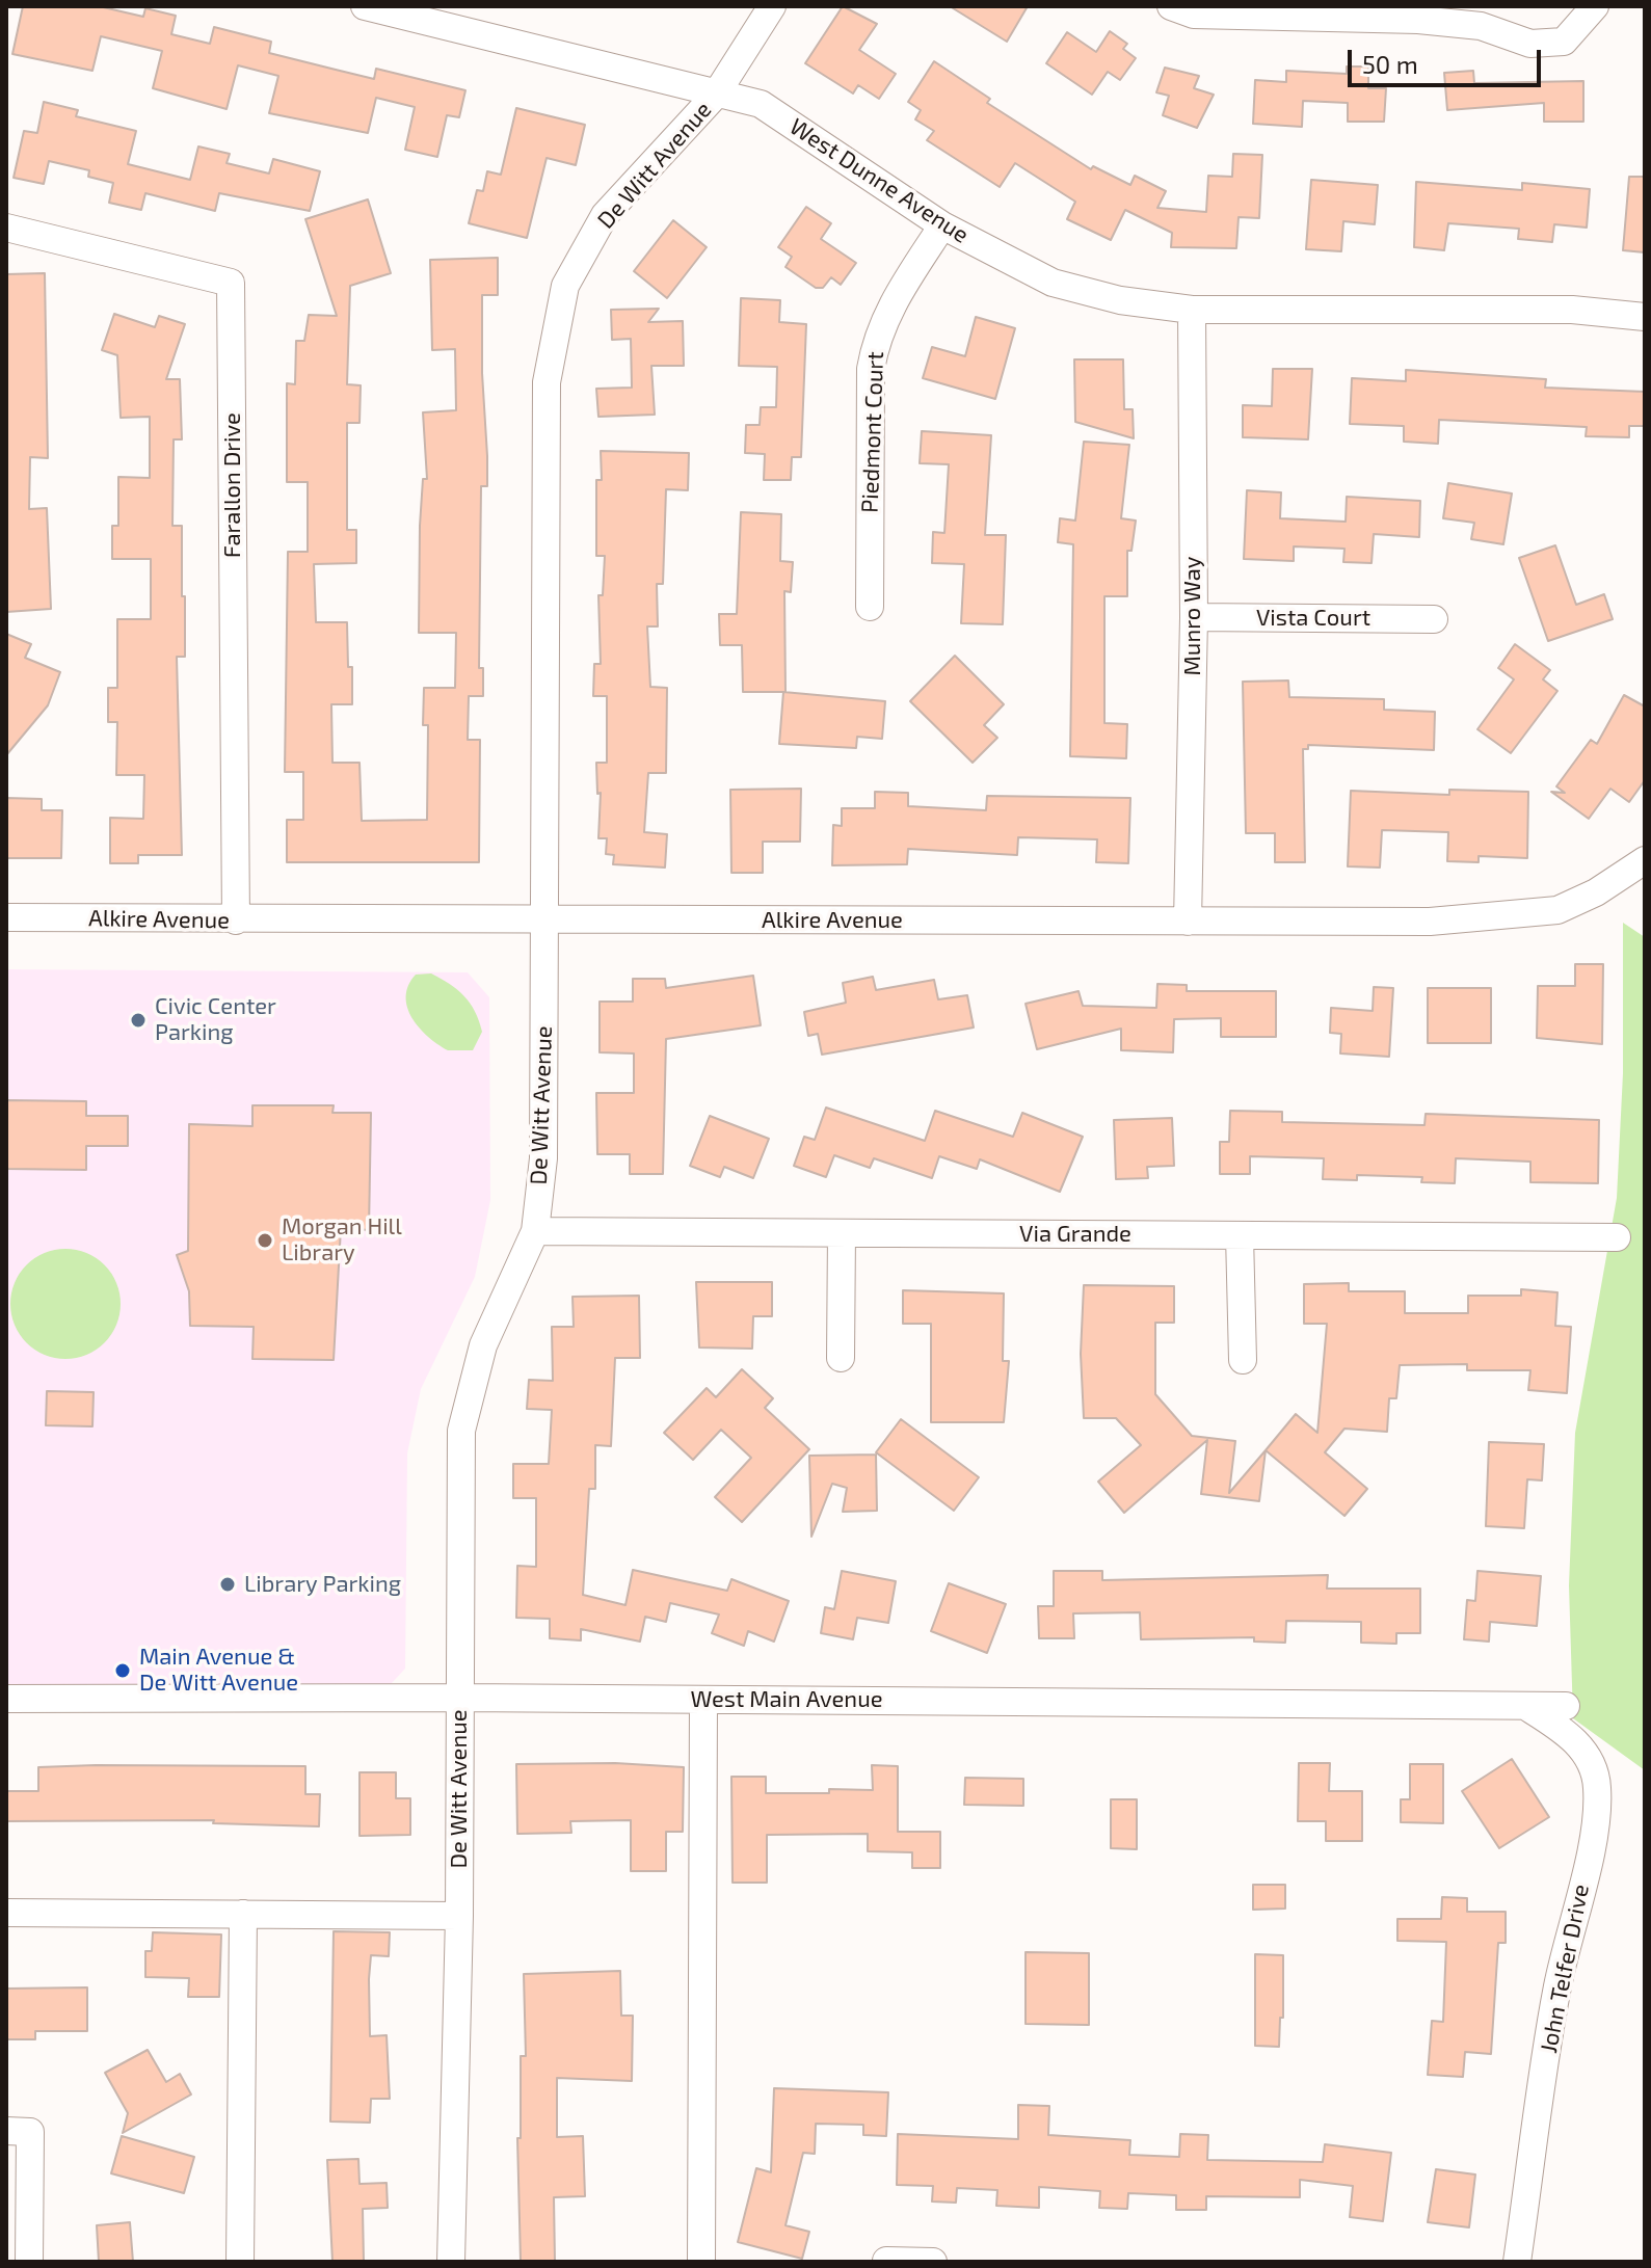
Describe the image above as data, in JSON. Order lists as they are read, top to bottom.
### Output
{
  "streets": {
    "street": [
      "De Witt Avenue",
      "West Dunne Avenue",
      "Piedmont Court",
      "Farallon Drive",
      "Munro Way",
      "Vista Court",
      "Alkire Avenue",
      "Via Grande",
      "West Main Avenue",
      "John Telfer Drive"
    ]
  },
  "crossings": [
    ["De Witt Avenue", "West Dunne Avenue"],
    ["De Witt Avenue", "Alkire Avenue"],
    ["De Witt Avenue", "Via Grande"],
    ["De Witt Avenue", "West Main Avenue"],
    ["West Dunne Avenue", "Piedmont Court"],
    ["West Dunne Avenue", "Munro Way"],
    ["Farallon Drive", "Alkire Avenue"],
    ["Munro Way", "Vista Court"],
    ["Munro Way", "Alkire Avenue"],
    ["West Main Avenue", "John Telfer Drive"]
  ],
  "places": [
    "Civic Center Parking",
    "Morgan Hill Library",
    "Library Parking",
    "Main Avenue & De Witt Avenue"
  ],
  "scale_bar": "50 m"
}
